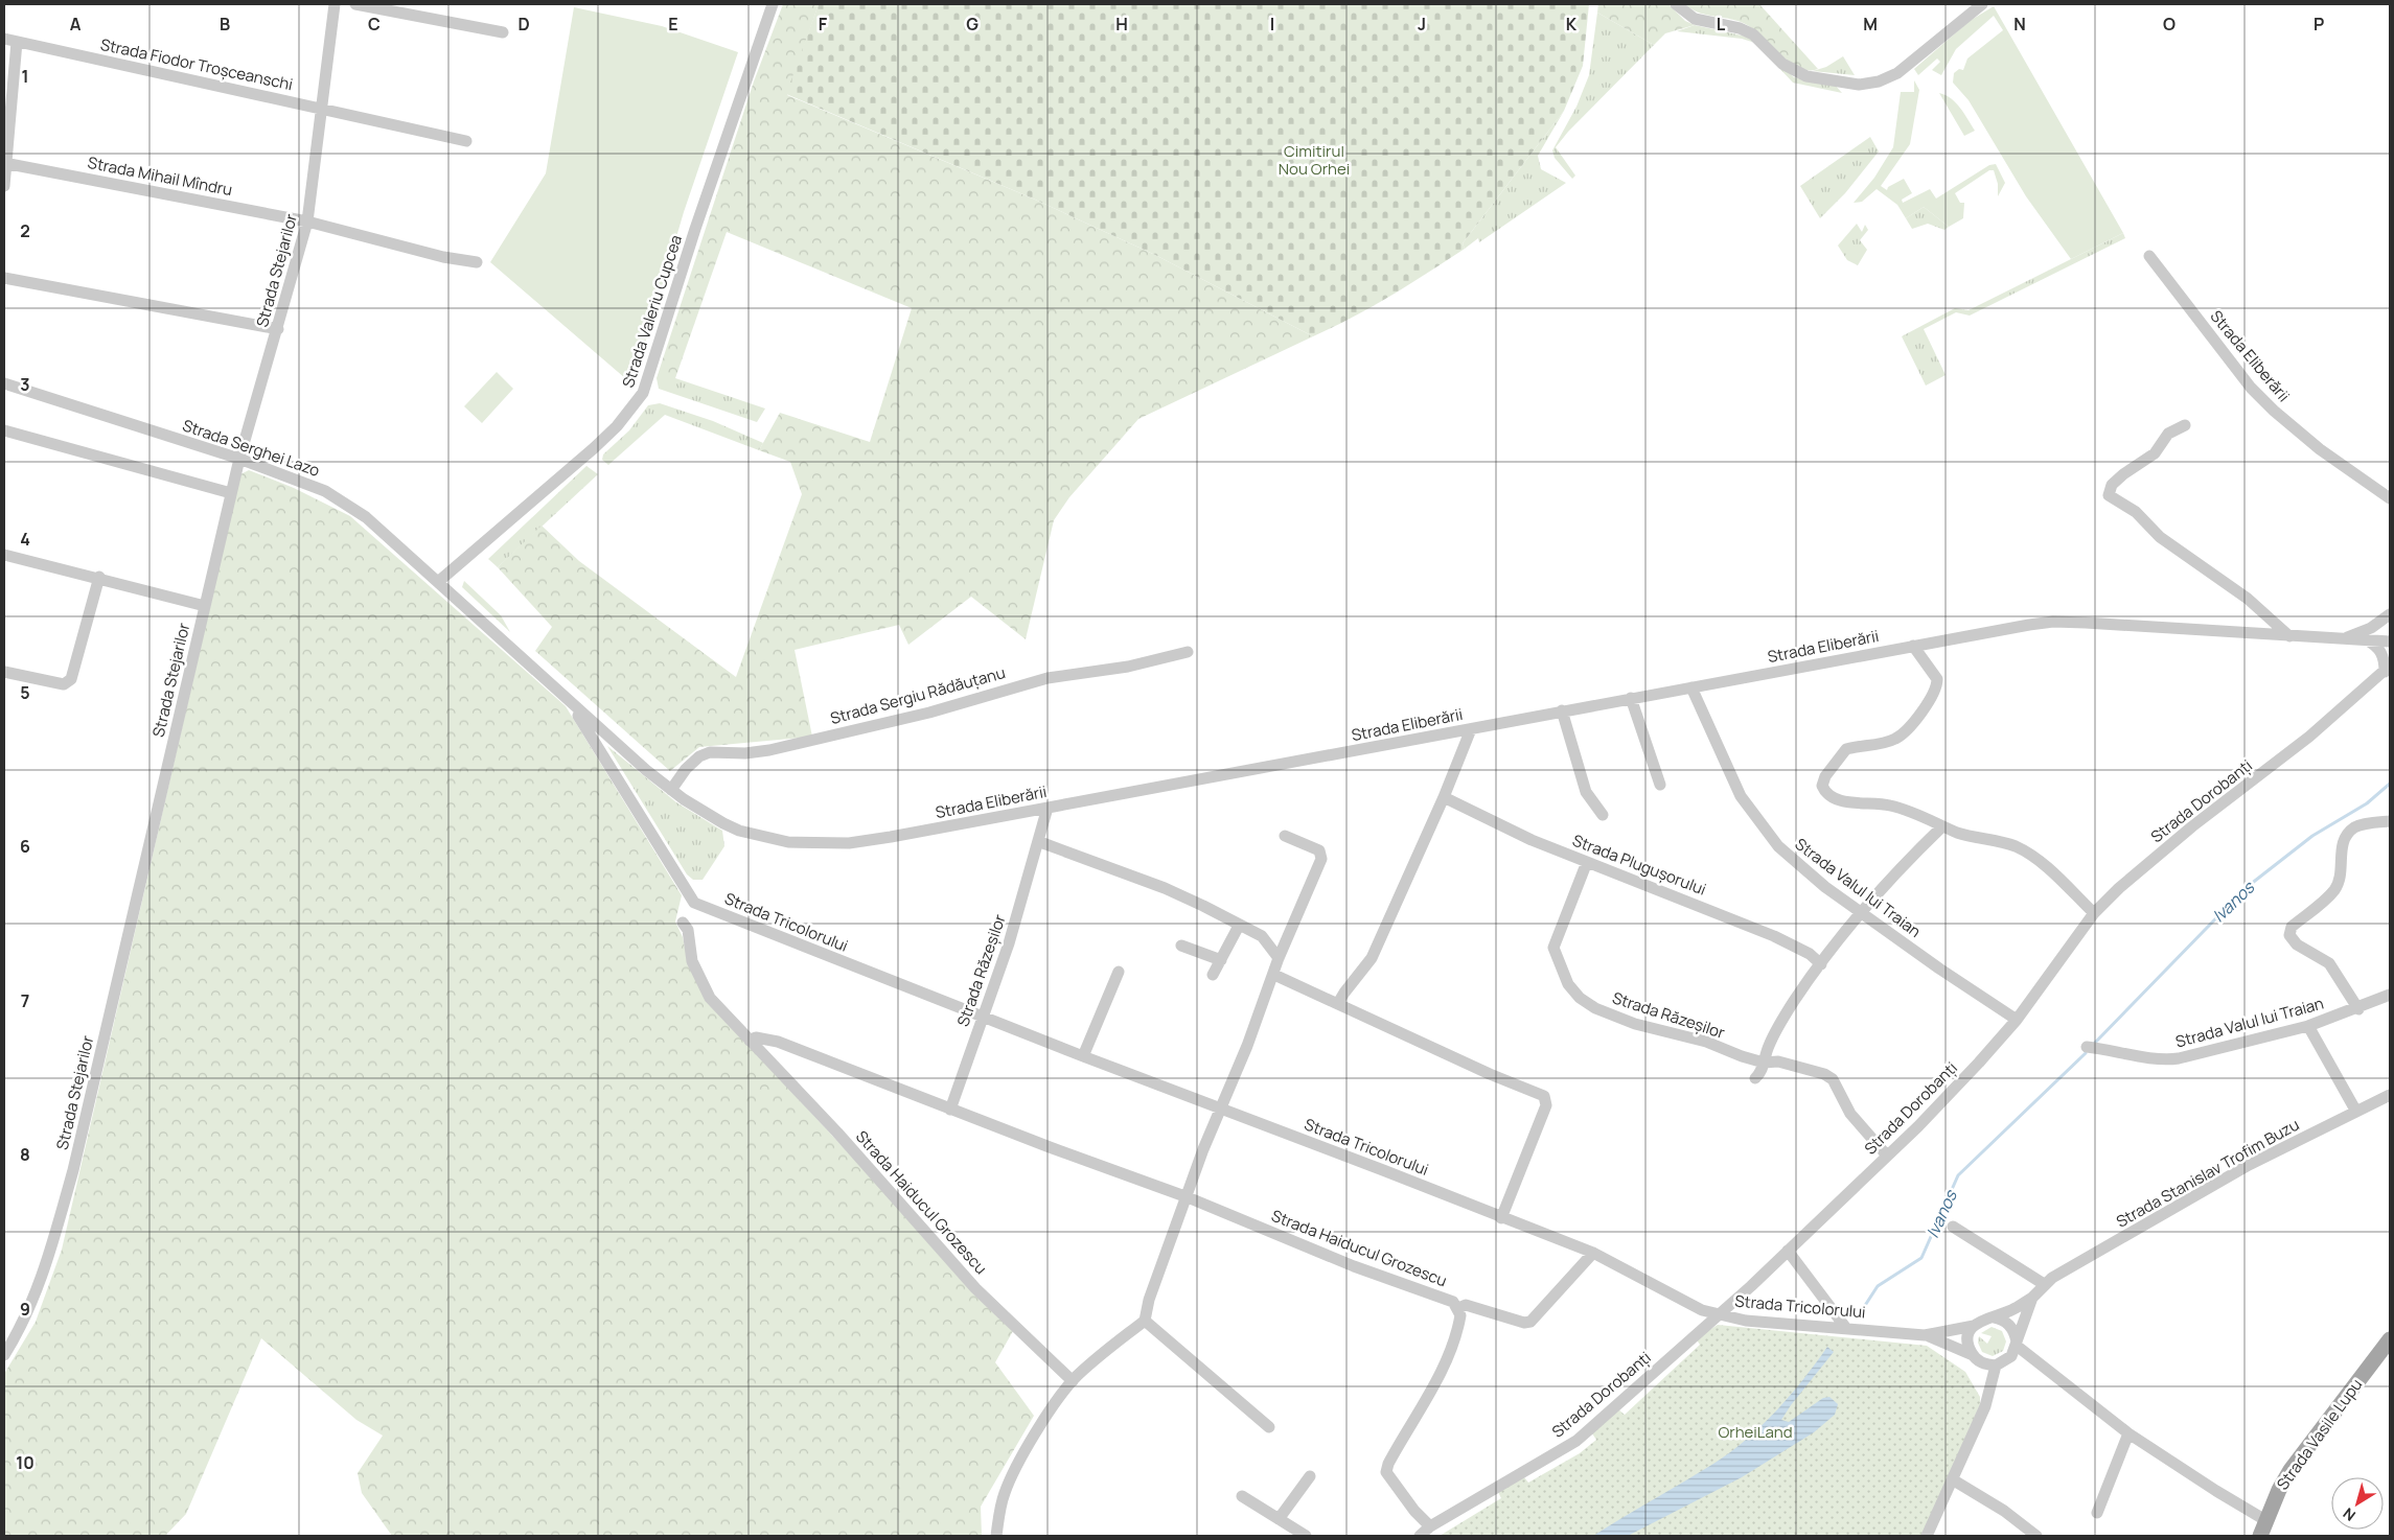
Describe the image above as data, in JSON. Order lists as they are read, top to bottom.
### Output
{
  "streets": {
    "main road": ["Strada Vasile Lupu"],
    "street": [
      "Strada Fiodor Troșceanschi",
      "Strada Mihail Mîndru",
      "Strada Stejarilor",
      "Strada Valeriu Cupcea",
      "Strada Eliberării",
      "Strada Serghei Lazo",
      "Strada Sergiu Rădăuțanu",
      "Strada Dorobanți",
      "Strada Plugușorului",
      "Strada Valul lui Traian",
      "Strada Tricolorului",
      "Strada Răzeșilor",
      "Strada Stanislav Trofim Buzu",
      "Strada Haiducul Grozescu"
    ]
  },
  "crossings": [
    ["Strada Fiodor Troșceanschi", "Strada Stejarilor"],
    ["Strada Mihail Mîndru", "Strada Stejarilor"],
    ["Strada Stejarilor", "Strada Serghei Lazo"],
    ["Strada Valeriu Cupcea", "Strada Serghei Lazo"],
    ["Strada Eliberării", "Strada Serghei Lazo"],
    ["Strada Eliberării", "Strada Sergiu Rădăuțanu"],
    ["Strada Eliberării", "Strada Valul lui Traian"],
    ["Strada Eliberării", "Strada Tricolorului"],
    ["Strada Eliberării", "Strada Răzeșilor"],
    ["Strada Serghei Lazo", "Strada Tricolorului"],
    ["Strada Dorobanți", "Strada Valul lui Traian"],
    ["Strada Dorobanți", "Strada Tricolorului"],
    ["Strada Dorobanți", "Strada Răzeșilor"],
    ["Strada Dorobanți", "Strada Haiducul Grozescu"],
    ["Strada Plugușorului", "Strada Răzeșilor"],
    ["Strada Tricolorului", "Strada Răzeșilor"],
    ["Strada Tricolorului", "Strada Stanislav Trofim Buzu"],
    ["Strada Răzeșilor", "Strada Haiducul Grozescu"]
  ],
  "water": ["Ivanos"],
  "parks": ["Cimitirul Nou Orhei", "OrheiLand"],
  "north": "bottom left",
  "grid": {
    "columns": [
      "A",
      "B",
      "C",
      "D",
      "E",
      "F",
      "G",
      "H",
      "I",
      "J",
      "K",
      "L",
      "M",
      "N",
      "O",
      "P"
    ],
    "rows": [
      "1",
      "2",
      "3",
      "4",
      "5",
      "6",
      "7",
      "8",
      "9",
      "10"
    ]
  }
}
